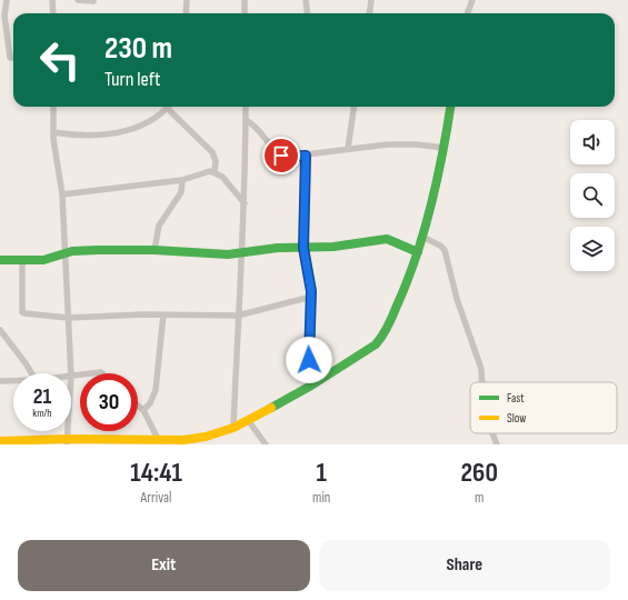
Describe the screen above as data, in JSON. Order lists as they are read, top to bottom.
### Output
{
  "legend": ["Fast", "Slow"],
  "page": {
    "turn": ["230 m", "Turn left"],
    "speed": "21 km/h",
    "limit": "30",
    "eta": [
      "14:41",
      "Arrival",
      "1",
      "min",
      "260",
      "m"
    ],
    "buttons": ["Exit", "Share"]
  }
}
